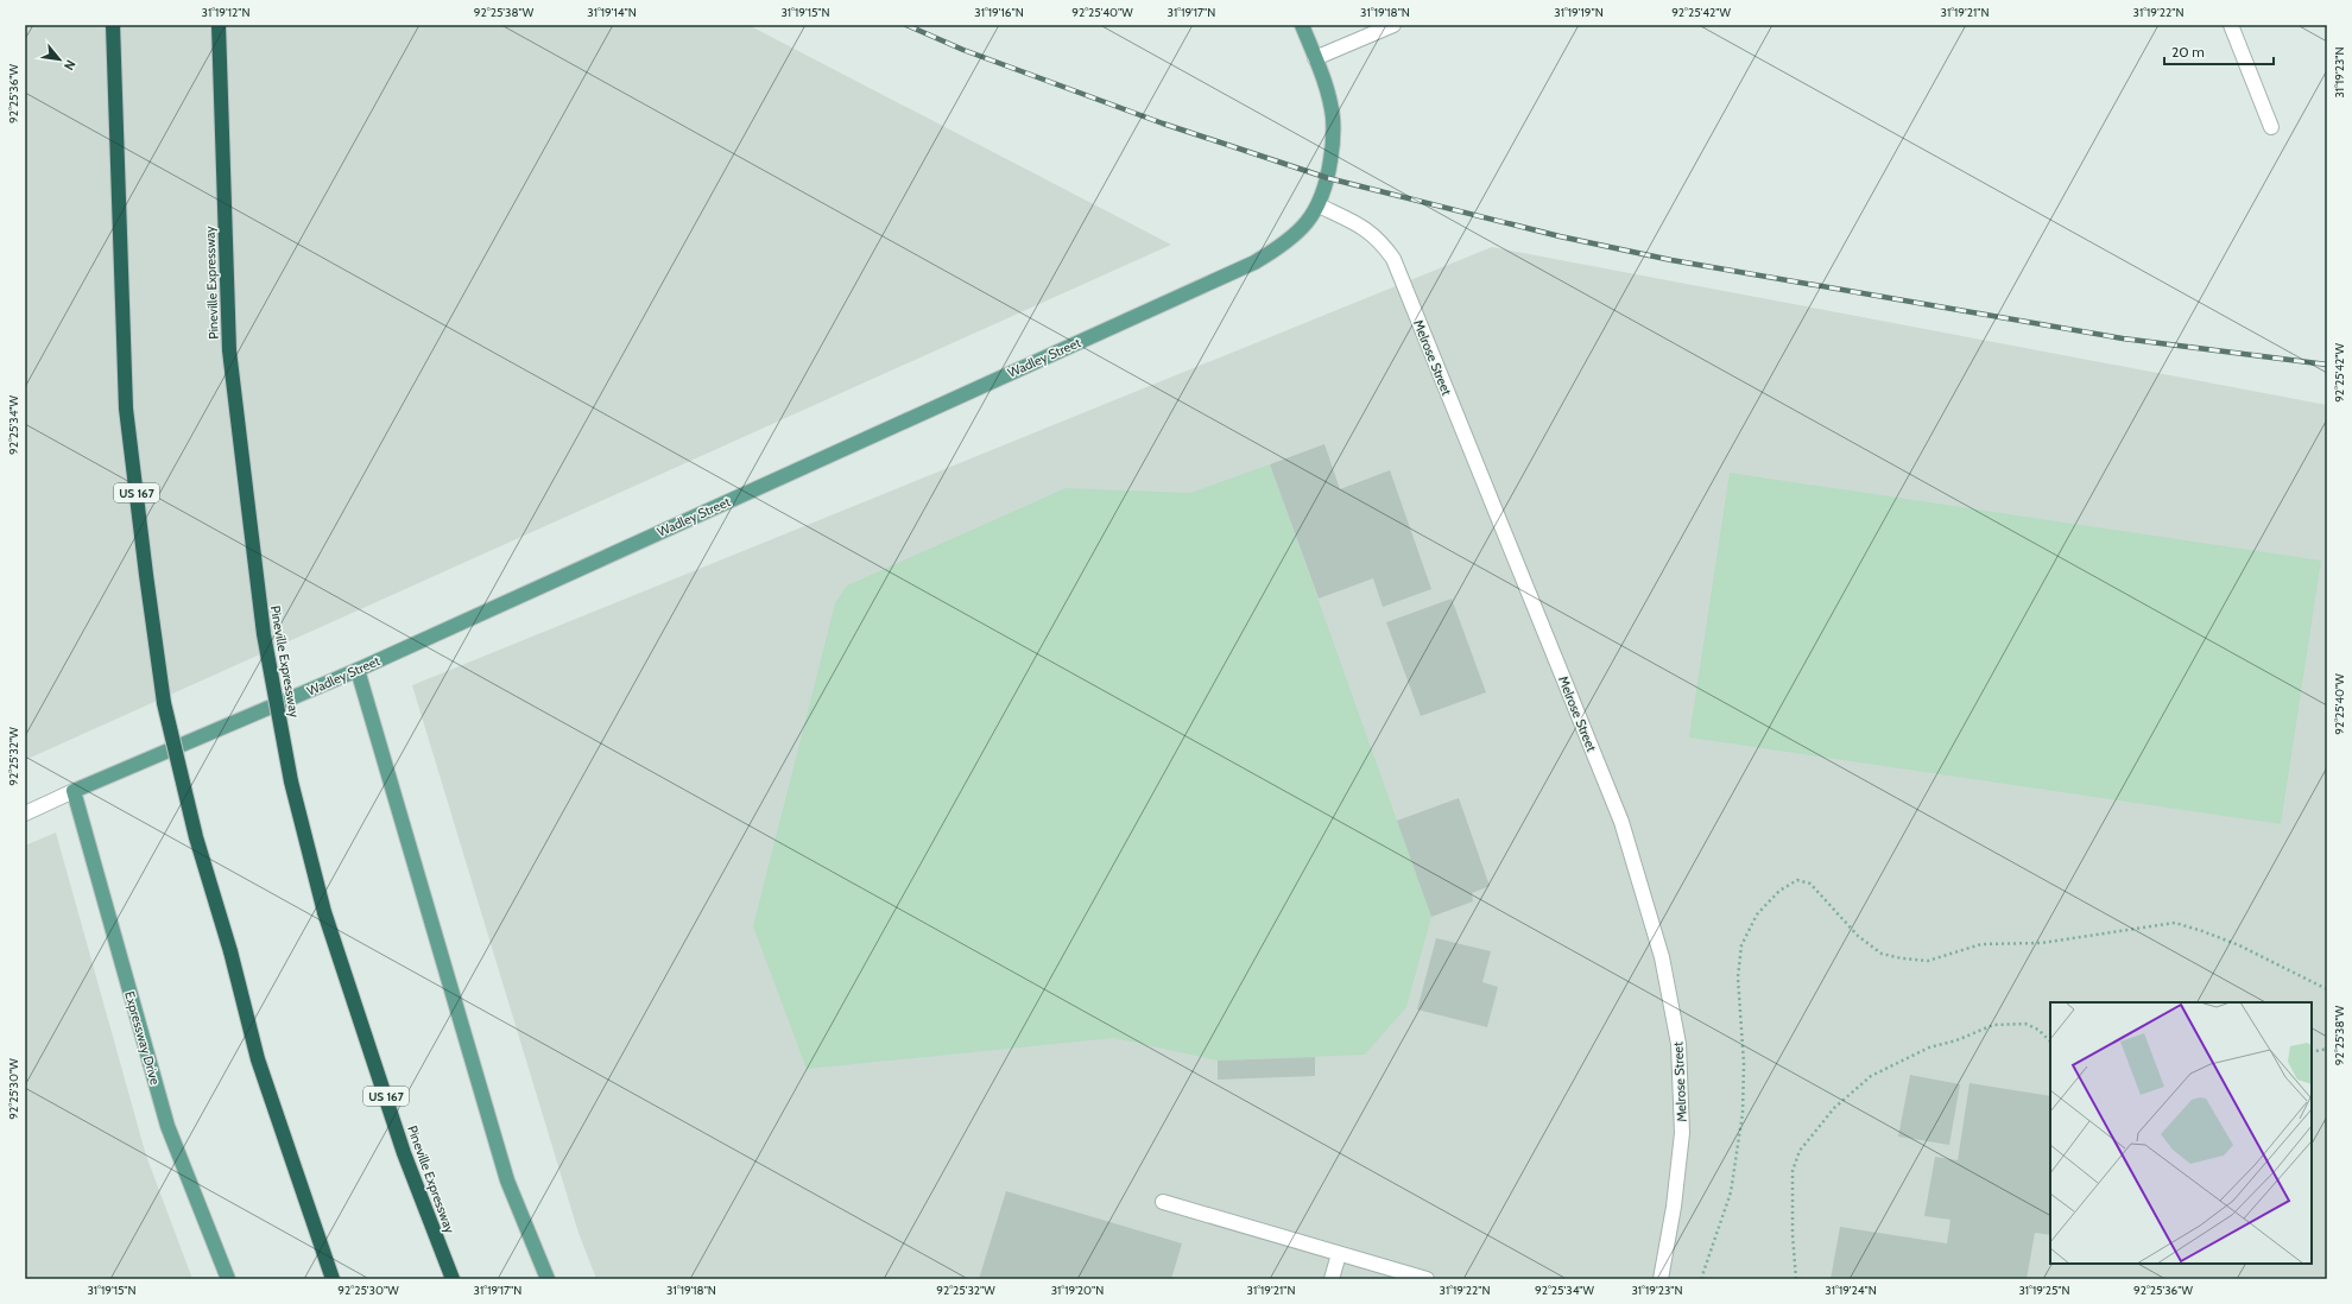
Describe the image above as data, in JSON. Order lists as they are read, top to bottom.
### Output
{
  "streets": {
    "highway": ["Pineville Expressway", "US 167"],
    "main road": ["Wadley Street", "Expressway Drive"],
    "street": ["Melrose Street"]
  },
  "crossings": [
    ["Wadley Street", "Melrose Street"],
    ["Wadley Street", "Expressway Drive"]
  ],
  "scale_bar": "20 m",
  "north": "bottom right",
  "coordinates": [
    "31°19'12\"N",
    "92°25'38\"W",
    "31°19'14\"N",
    "31°19'15\"N",
    "31°19'16\"N",
    "92°25'40\"W",
    "31°19'17\"N",
    "31°19'18\"N",
    "31°19'19\"N",
    "92°25'42\"W",
    "31°19'21\"N",
    "31°19'22\"N",
    "31°19'23\"N",
    "92°25'36\"W",
    "92°25'34\"W",
    "92°25'32\"W",
    "92°25'30\"W",
    "31°19'20\"N",
    "31°19'24\"N",
    "31°19'25\"N"
  ]
}
